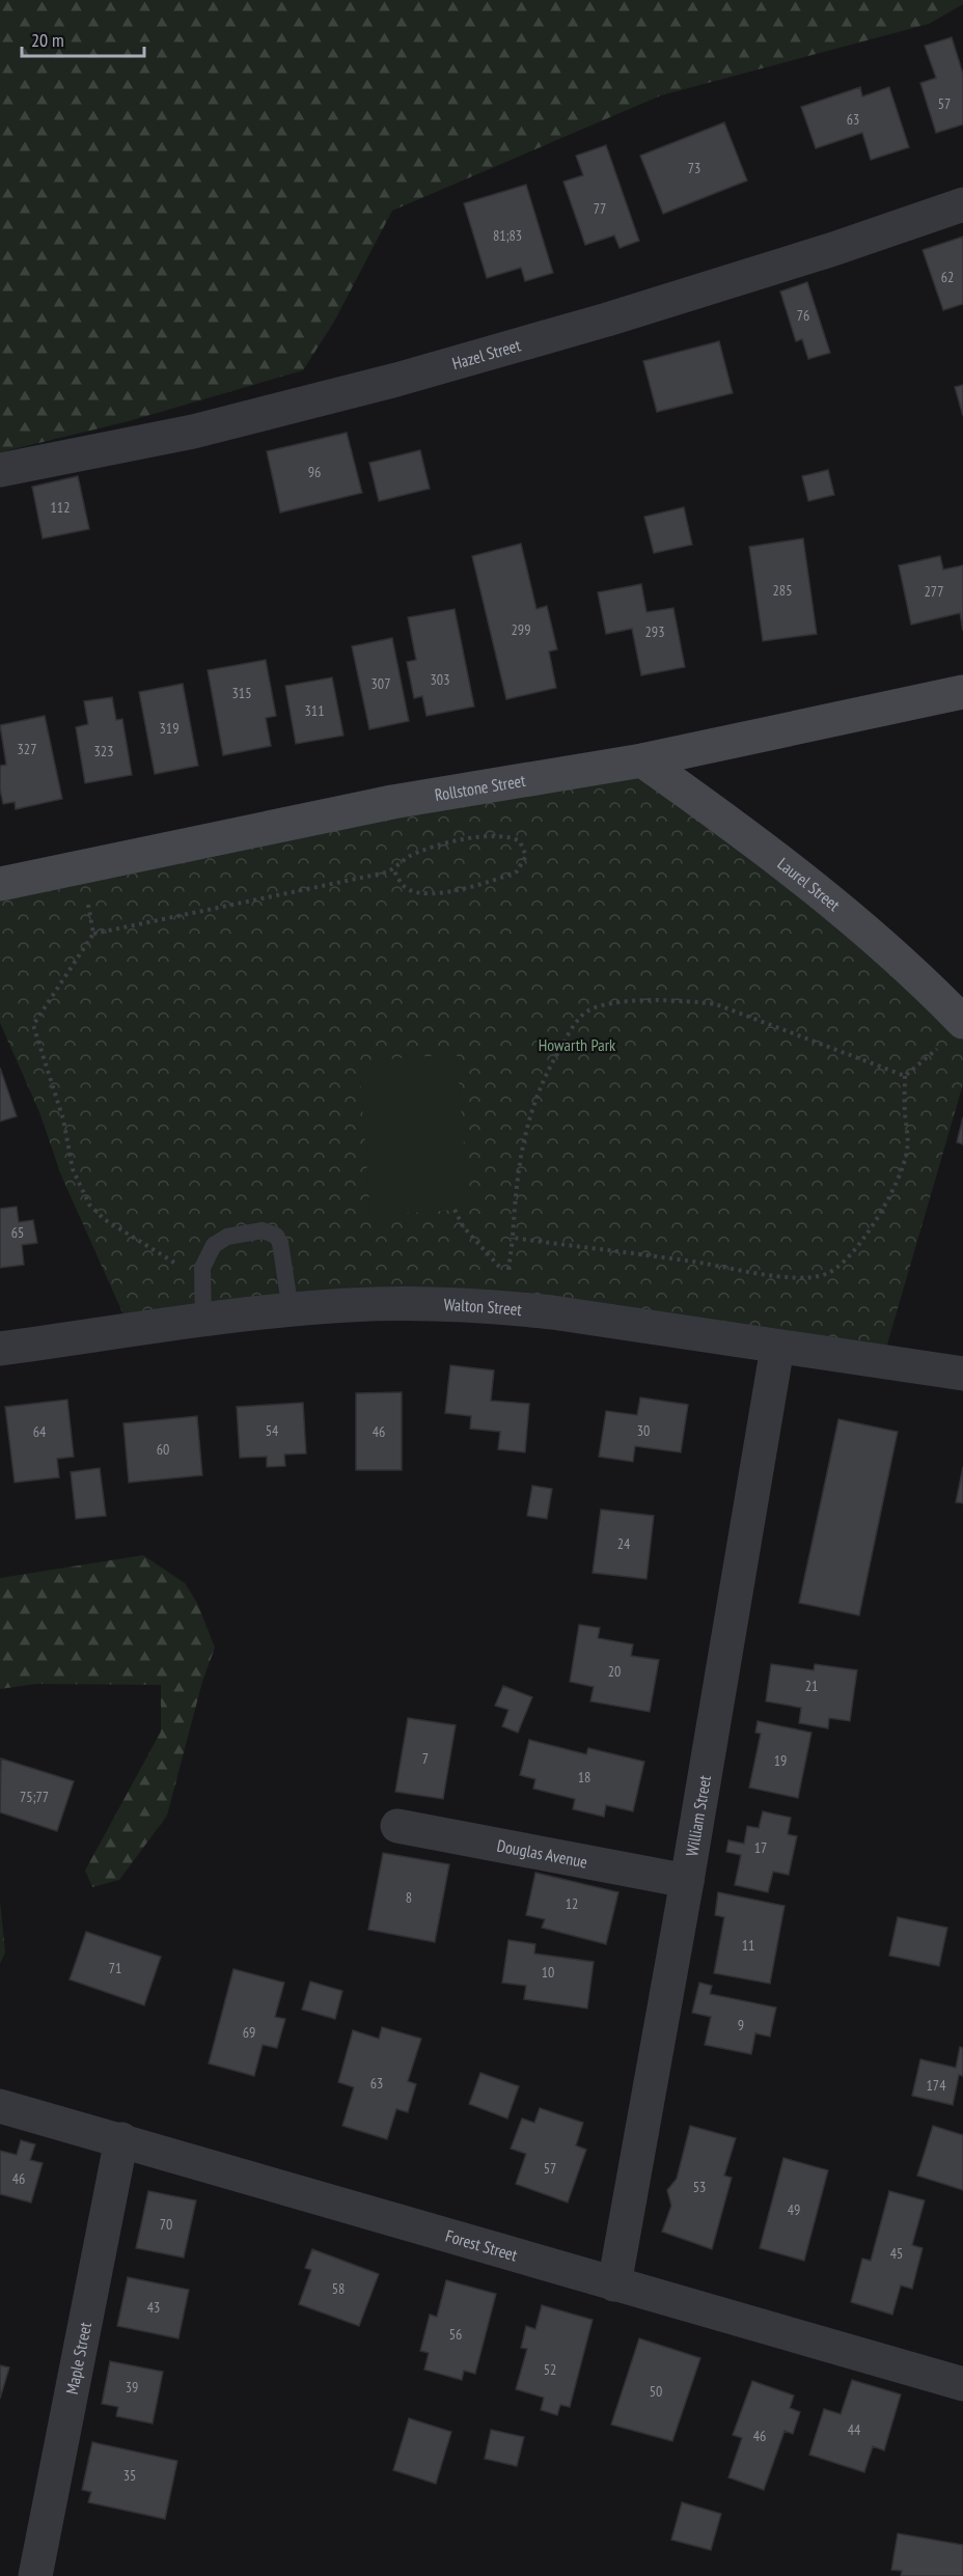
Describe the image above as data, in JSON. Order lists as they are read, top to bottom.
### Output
{
  "streets": {
    "main road": ["Rollstone Street", "Laurel Street"],
    "street": [
      "Hazel Street",
      "Walton Street",
      "William Street",
      "Douglas Avenue",
      "Forest Street",
      "Maple Street"
    ]
  },
  "crossings": [
    ["Rollstone Street", "Laurel Street"],
    ["Walton Street", "William Street"],
    ["William Street", "Douglas Avenue"],
    ["William Street", "Forest Street"],
    ["Forest Street", "Maple Street"]
  ],
  "parks": ["Howarth Park"],
  "house_numbers": [
    "57",
    "63",
    "73",
    "77",
    "81;83",
    "62",
    "76",
    "96",
    "112",
    "285",
    "277",
    "299",
    "293",
    "303",
    "307",
    "315",
    "311",
    "319",
    "327",
    "323",
    "65",
    "54",
    "30",
    "64",
    "46",
    "60",
    "24",
    "20",
    "21",
    "7",
    "19",
    "18",
    "75;77",
    "17",
    "8",
    "12",
    "11",
    "71",
    "10",
    "9",
    "69",
    "63",
    "174",
    "57",
    "46",
    "53",
    "49",
    "70",
    "45",
    "58",
    "43",
    "56",
    "52",
    "39",
    "50",
    "44",
    "46",
    "35"
  ],
  "scale_bar": "20 m"
}
